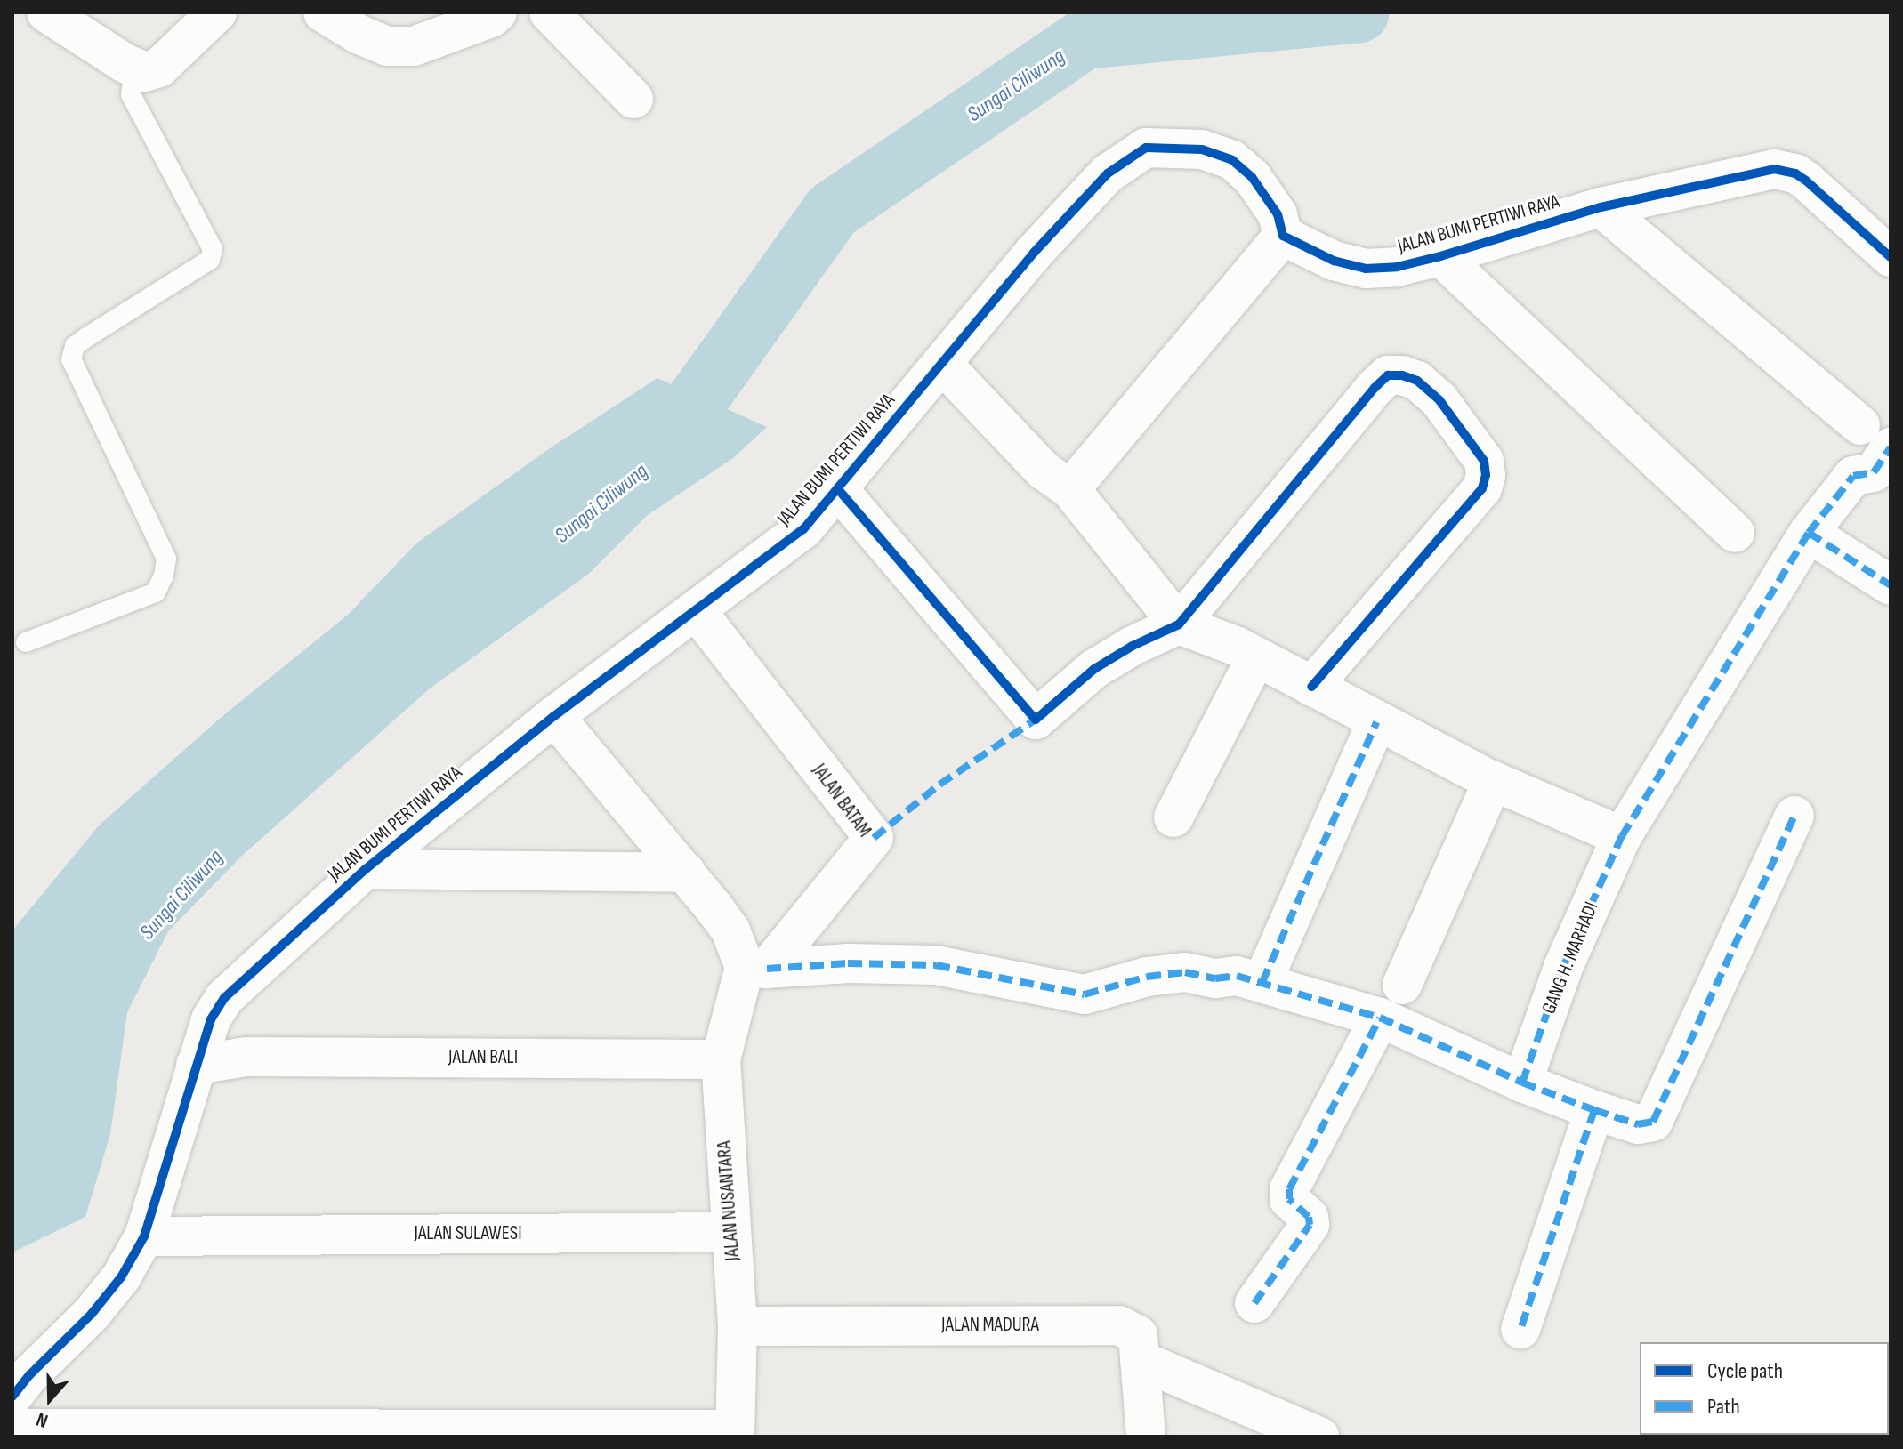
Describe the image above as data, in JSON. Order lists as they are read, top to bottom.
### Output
{
  "streets": {
    "street": [
      "JALAN BUMI PERTIWI RAYA",
      "JALAN BATAM",
      "GANG H. MARHADI",
      "JALAN BALI",
      "JALAN NUSANTARA",
      "JALAN SULAWESI",
      "JALAN MADURA"
    ]
  },
  "crossings": [
    ["JALAN BUMI PERTIWI RAYA", "JALAN BATAM"],
    ["JALAN BUMI PERTIWI RAYA", "JALAN BALI"],
    ["JALAN BUMI PERTIWI RAYA", "JALAN SULAWESI"],
    ["JALAN BATAM", "JALAN NUSANTARA"],
    ["JALAN BALI", "JALAN NUSANTARA"],
    ["JALAN NUSANTARA", "JALAN SULAWESI"],
    ["JALAN NUSANTARA", "JALAN MADURA"]
  ],
  "water": ["Sungai Ciliwung"],
  "legend": ["Cycle path", "Path"],
  "north": "bottom"
}
